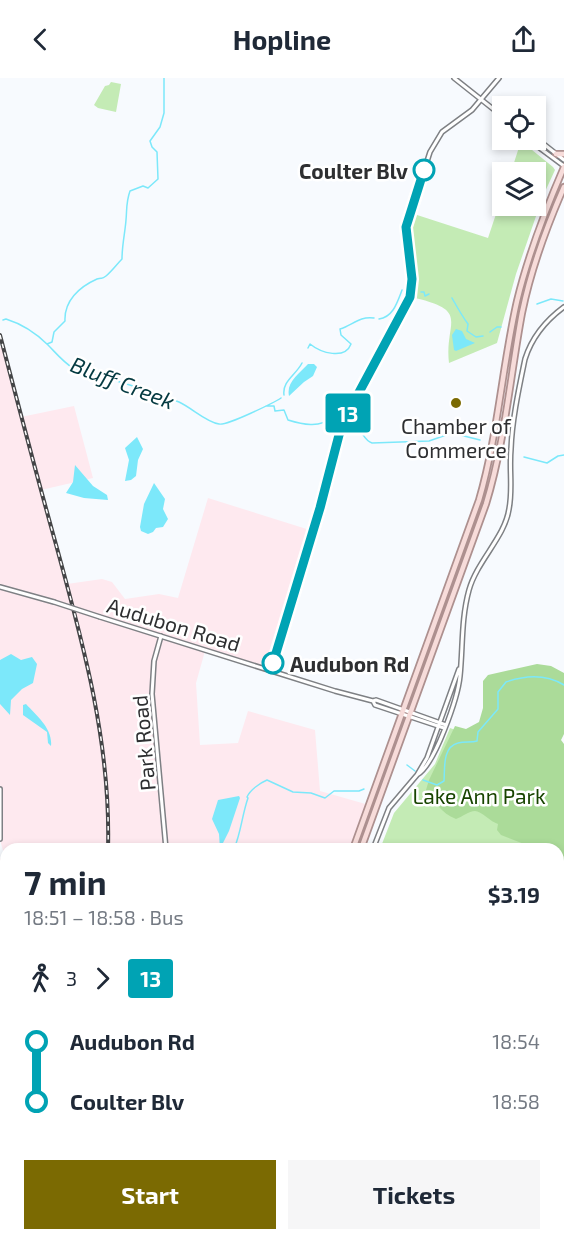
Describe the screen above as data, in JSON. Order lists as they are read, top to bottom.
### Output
{
  "streets": {
    "street": ["Audubon Road", "Park Road"]
  },
  "crossings": [
    ["Audubon Road", "Park Road"]
  ],
  "water": ["Bluff Creek"],
  "parks": ["Lake Ann Park"],
  "places": ["Coulter Blv", "Chamber of Commerce", "Audubon Rd"],
  "lines": ["bus line 13"],
  "page": {
    "header": "Hopline",
    "on_map": "13",
    "heading": ["7 min", "18:51 – 18:58 · Bus", "$3.19"],
    "legs": ["3", "13"],
    "list": [
      {
        "name": "Audubon Rd",
        "value": "18:54"
      },
      {
        "name": "Coulter Blv",
        "value": "18:58"
      }
    ],
    "buttons": ["Start", "Tickets"]
  }
}
